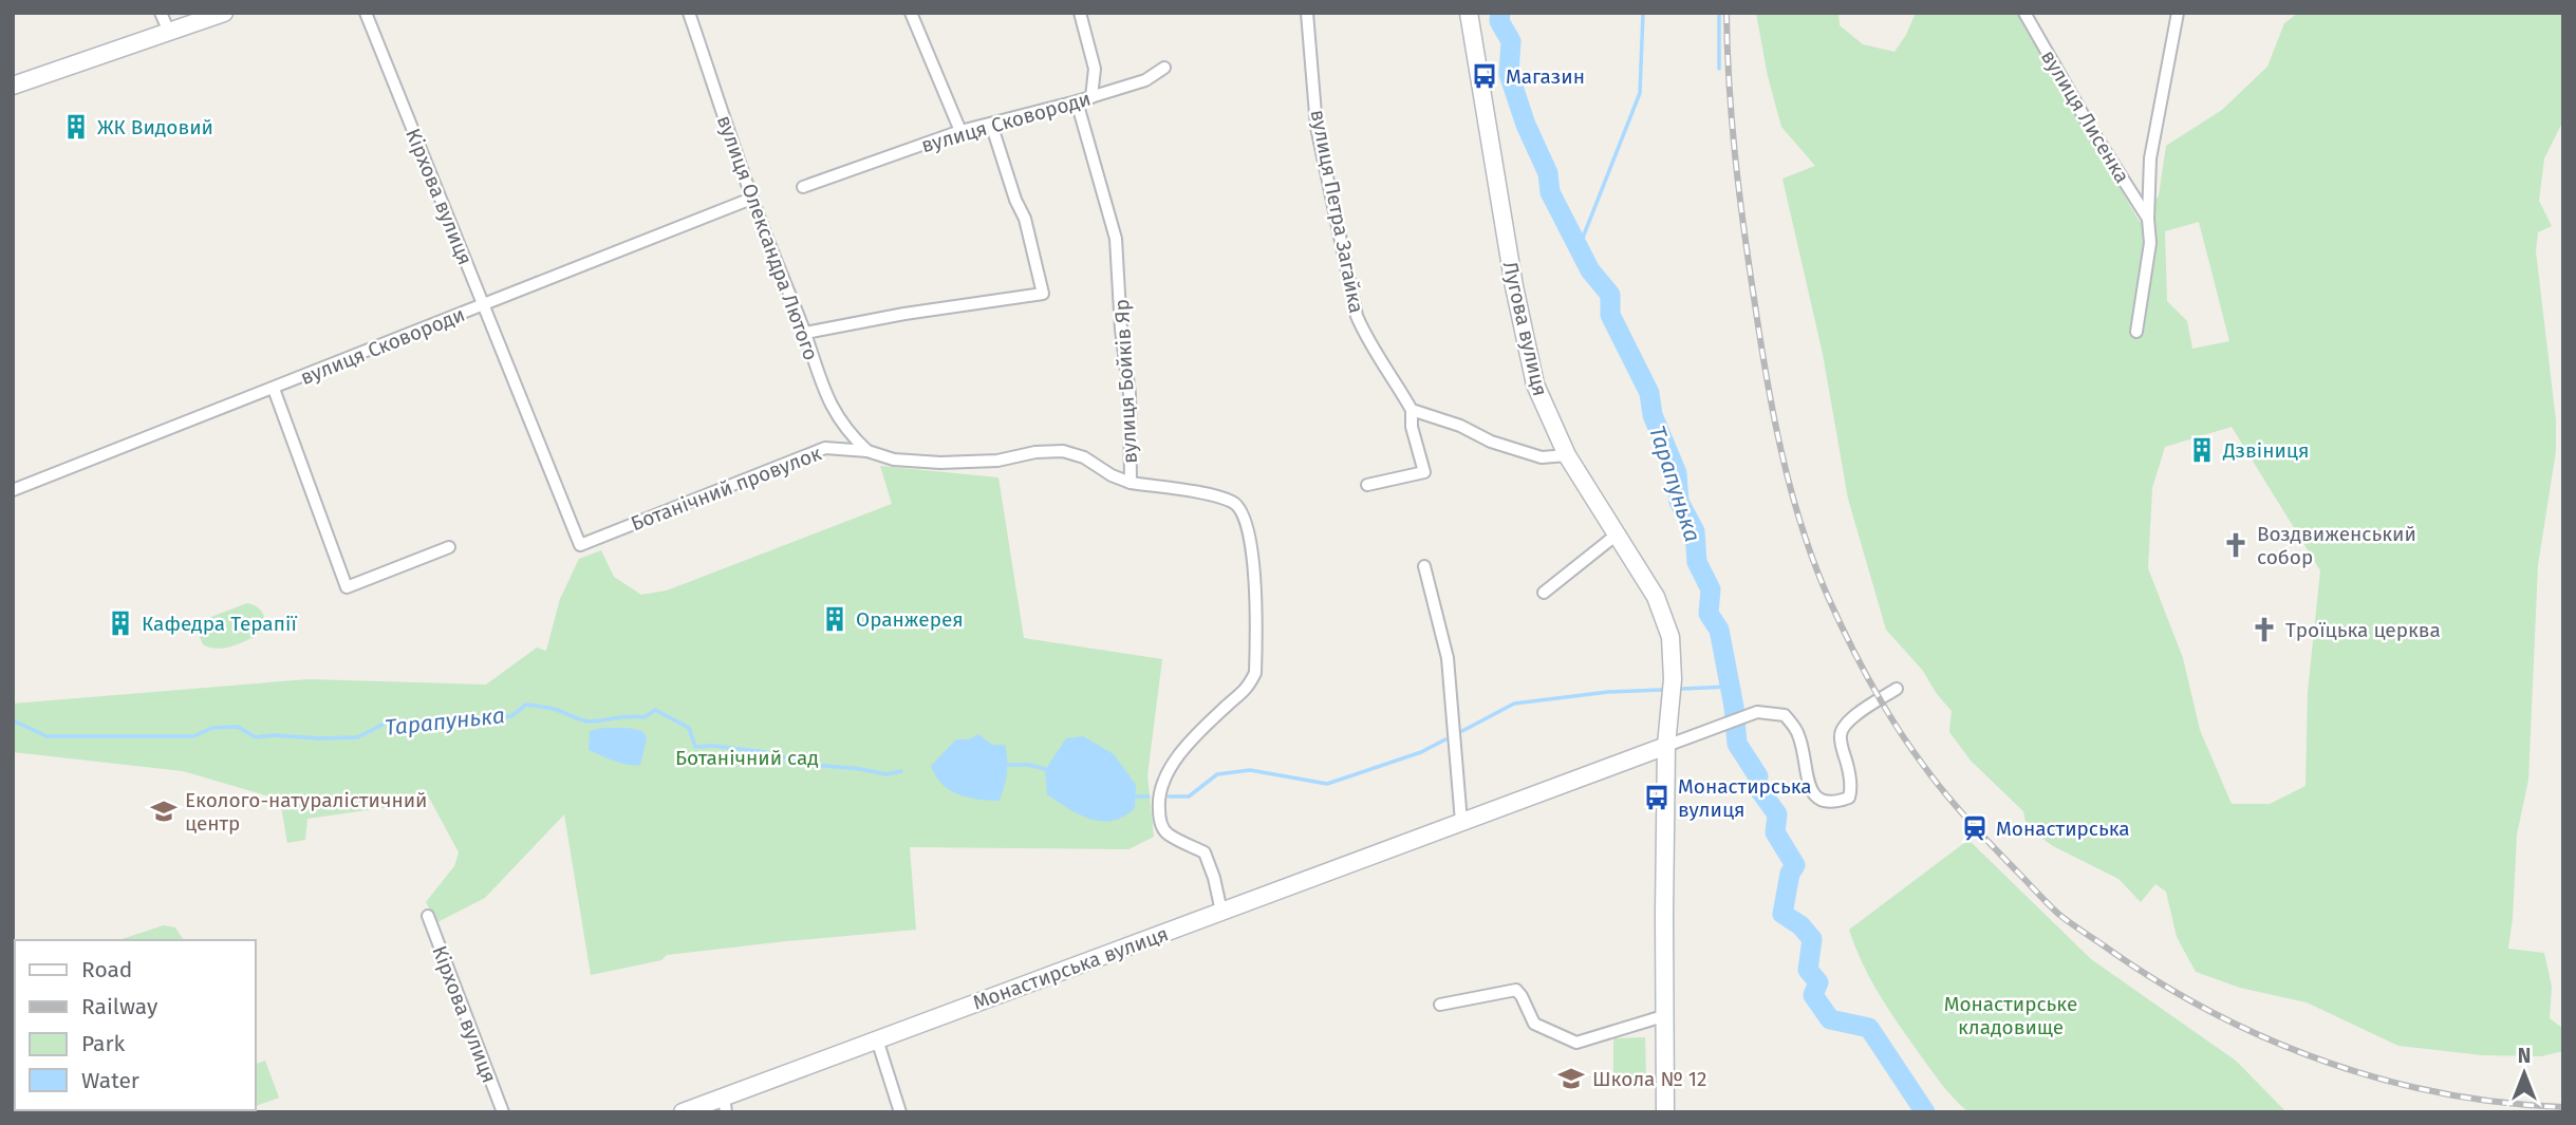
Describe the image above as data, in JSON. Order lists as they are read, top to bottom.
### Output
{
  "streets": {
    "street": [
      "вулиця Лисенка",
      "вулиця Сковороди",
      "Кірхова вулиця",
      "вулиця Петра Загайка",
      "вулиця Олександра Лютого",
      "Лугова вулиця",
      "вулиця Бойків Яр",
      "Ботанічний провулок",
      "Монастирська вулиця"
    ]
  },
  "crossings": [
    ["вулиця Сковороди", "Кірхова вулиця"],
    ["вулиця Сковороди", "вулиця Олександра Лютого"],
    ["вулиця Сковороди", "вулиця Бойків Яр"],
    ["Кірхова вулиця", "Ботанічний провулок"],
    ["вулиця Олександра Лютого", "Ботанічний провулок"],
    ["Лугова вулиця", "Монастирська вулиця"],
    ["вулиця Бойків Яр", "Ботанічний провулок"],
    ["вулиця Бойків Яр", "Монастирська вулиця"]
  ],
  "water": ["Тарапунька"],
  "parks": ["Ботанічний сад", "Монастирське кладовище"],
  "places": {
    "bus stop": ["Магазин", "Монастирська вулиця"],
    "building": [
      "ЖК Видовий",
      "Дзвіниця",
      "Оранжерея",
      "Кафедра Терапії"
    ],
    "church": ["Воздвиженський собор", "Троїцька церква"],
    "school or university": ["Еколого-натуралістичний центр", "Школа № 12"],
    "station": ["Монастирська"]
  },
  "legend": [
    "Road",
    "Railway",
    "Park",
    "Water"
  ],
  "north": "top"
}
